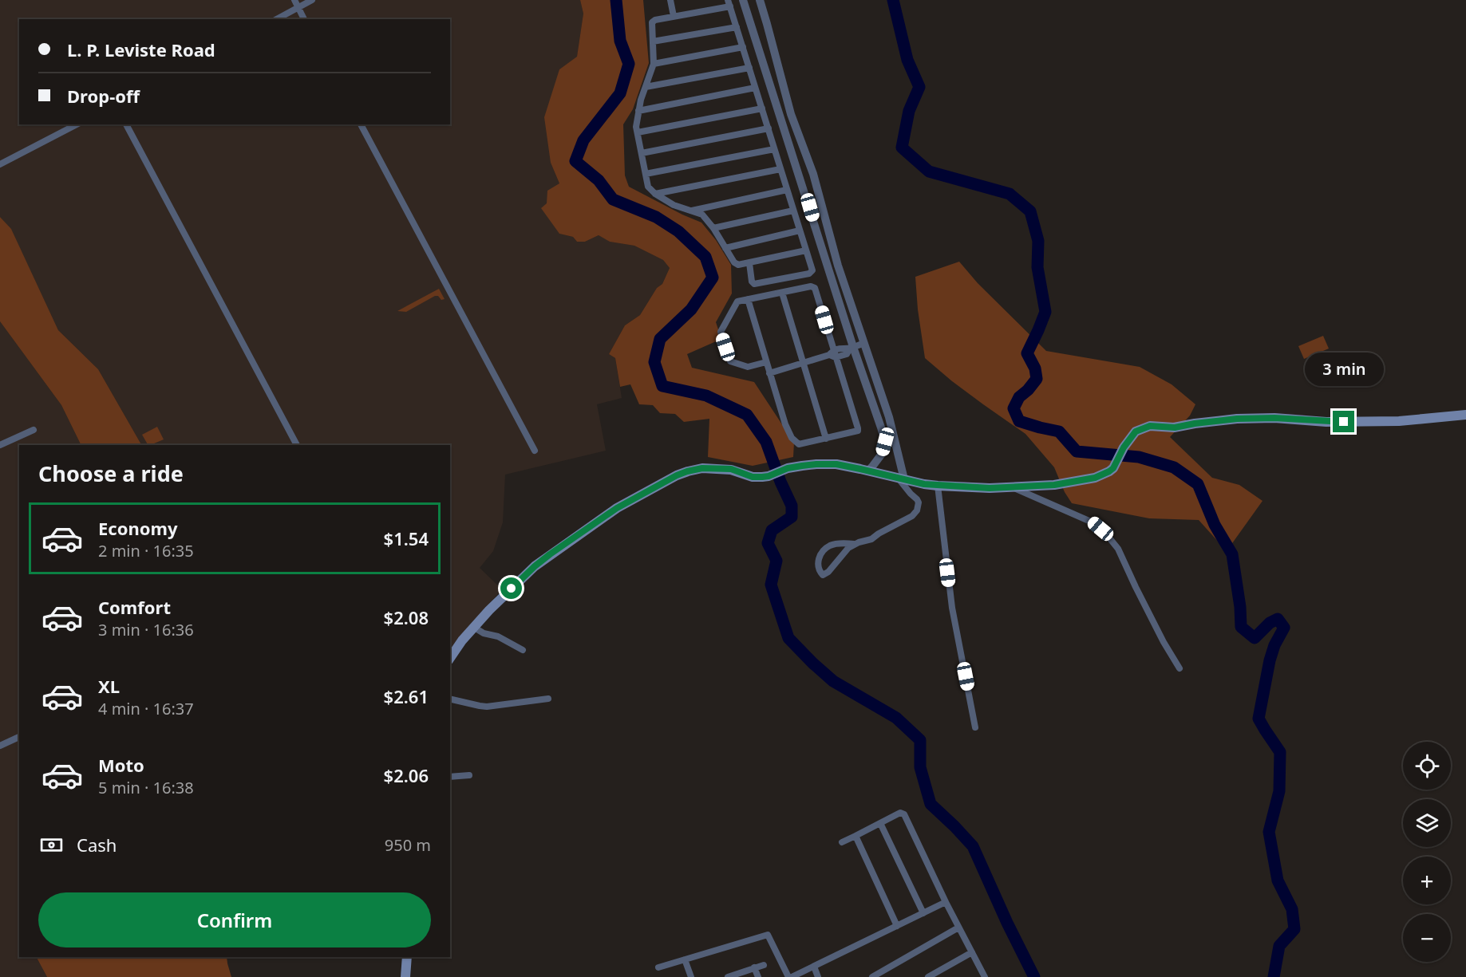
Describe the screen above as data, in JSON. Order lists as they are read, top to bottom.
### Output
{
  "page": {
    "banner": ["L. P. Leviste Road", "Drop-off"],
    "bubble": "3 min",
    "heading": "Choose a ride",
    "list": [
      {
        "name": "Economy",
        "note": "2 min · 16:35",
        "value": "$1.54"
      },
      {
        "name": "Comfort",
        "note": "3 min · 16:36",
        "value": "$2.08"
      },
      {
        "name": "XL",
        "note": "4 min · 16:37",
        "value": "$2.61"
      },
      {
        "name": "Moto",
        "note": "5 min · 16:38",
        "value": "$2.06"
      }
    ],
    "map_buttons": ["+", "−"],
    "pay": ["Cash", "950 m"],
    "buttons": "Confirm"
  }
}
